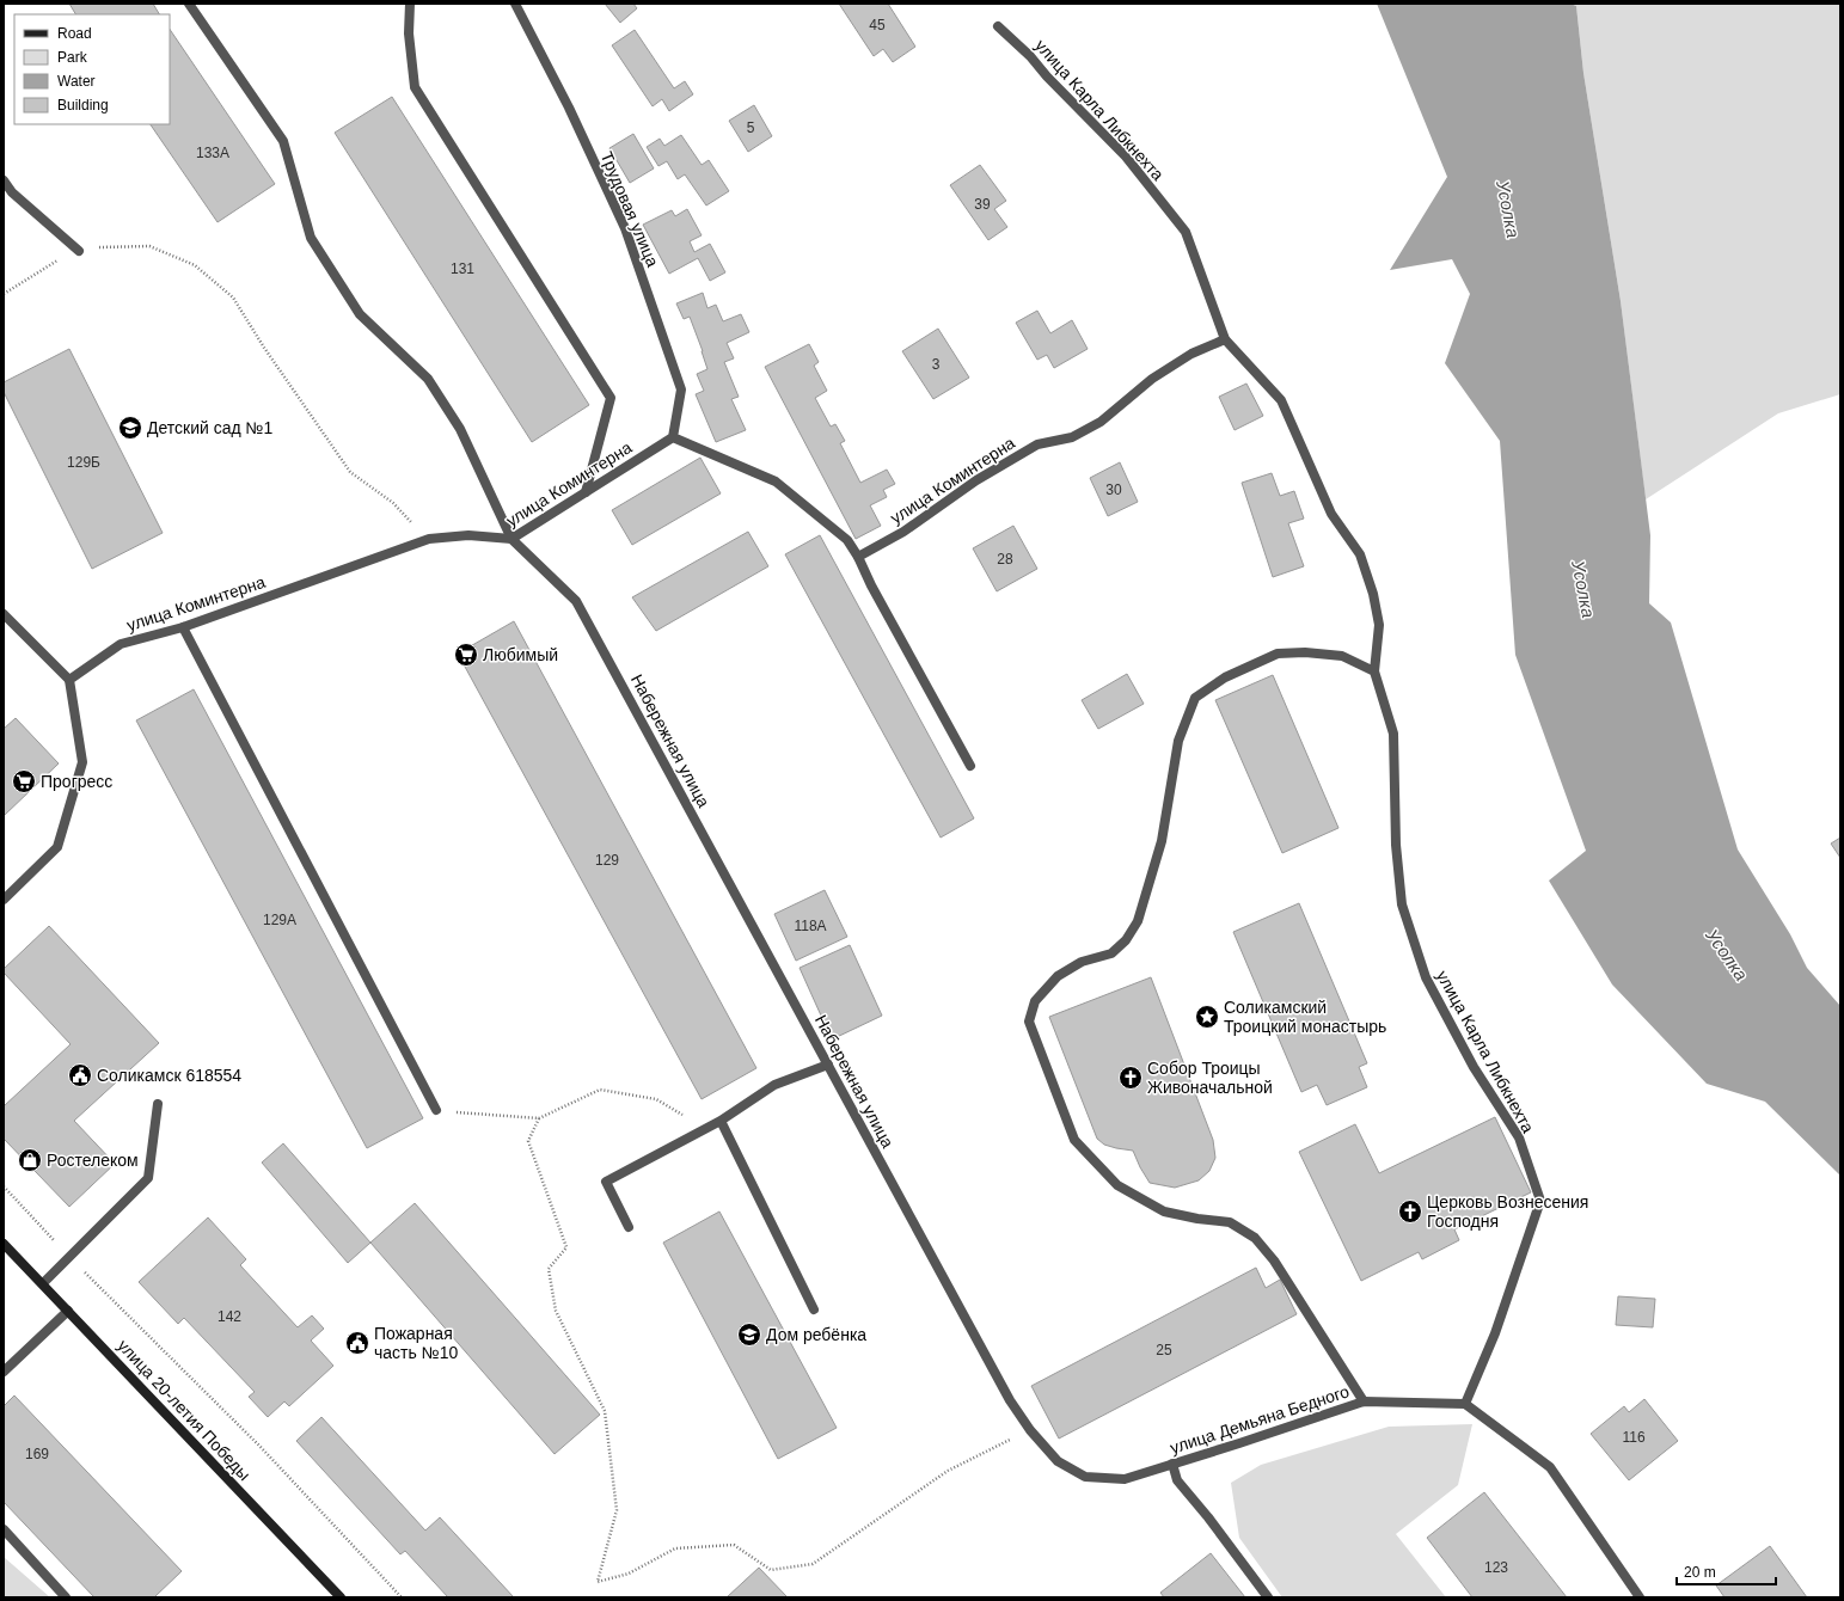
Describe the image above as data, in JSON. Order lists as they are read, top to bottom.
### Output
{
  "streets": {
    "main road": ["улица 20-летия Победы"],
    "street": [
      "улица Карла Либкнехта",
      "Трудовая улица",
      "улица Коминтерна",
      "Набережная улица",
      "улица Демьяна Бедного"
    ]
  },
  "crossings": [
    ["улица Карла Либкнехта", "улица Коминтерна"],
    ["улица Карла Либкнехта", "улица Демьяна Бедного"],
    ["Трудовая улица", "улица Коминтерна"],
    ["улица Коминтерна", "Набережная улица"],
    ["Набережная улица", "улица Демьяна Бедного"]
  ],
  "water": ["Усолка"],
  "places": {
    "school or university": ["Детский сад №1", "Дом ребёнка"],
    "supermarket": ["Любимый", "Прогресс"],
    "place": ["Соликамский Троицкий монастырь"],
    "public building": ["Соликамск 618554", "Пожарная часть №10"],
    "church": ["Собор Троицы Живоначальной", "Церковь Вознесения Господня"],
    "shop": ["Ростелеком"]
  },
  "house_numbers": [
    "45",
    "5",
    "133А",
    "39",
    "131",
    "3",
    "129Б",
    "30",
    "28",
    "129",
    "129А",
    "118А",
    "142",
    "25",
    "116",
    "169",
    "123"
  ],
  "legend": [
    "Road",
    "Park",
    "Water",
    "Building"
  ],
  "scale_bar": "20 m"
}
